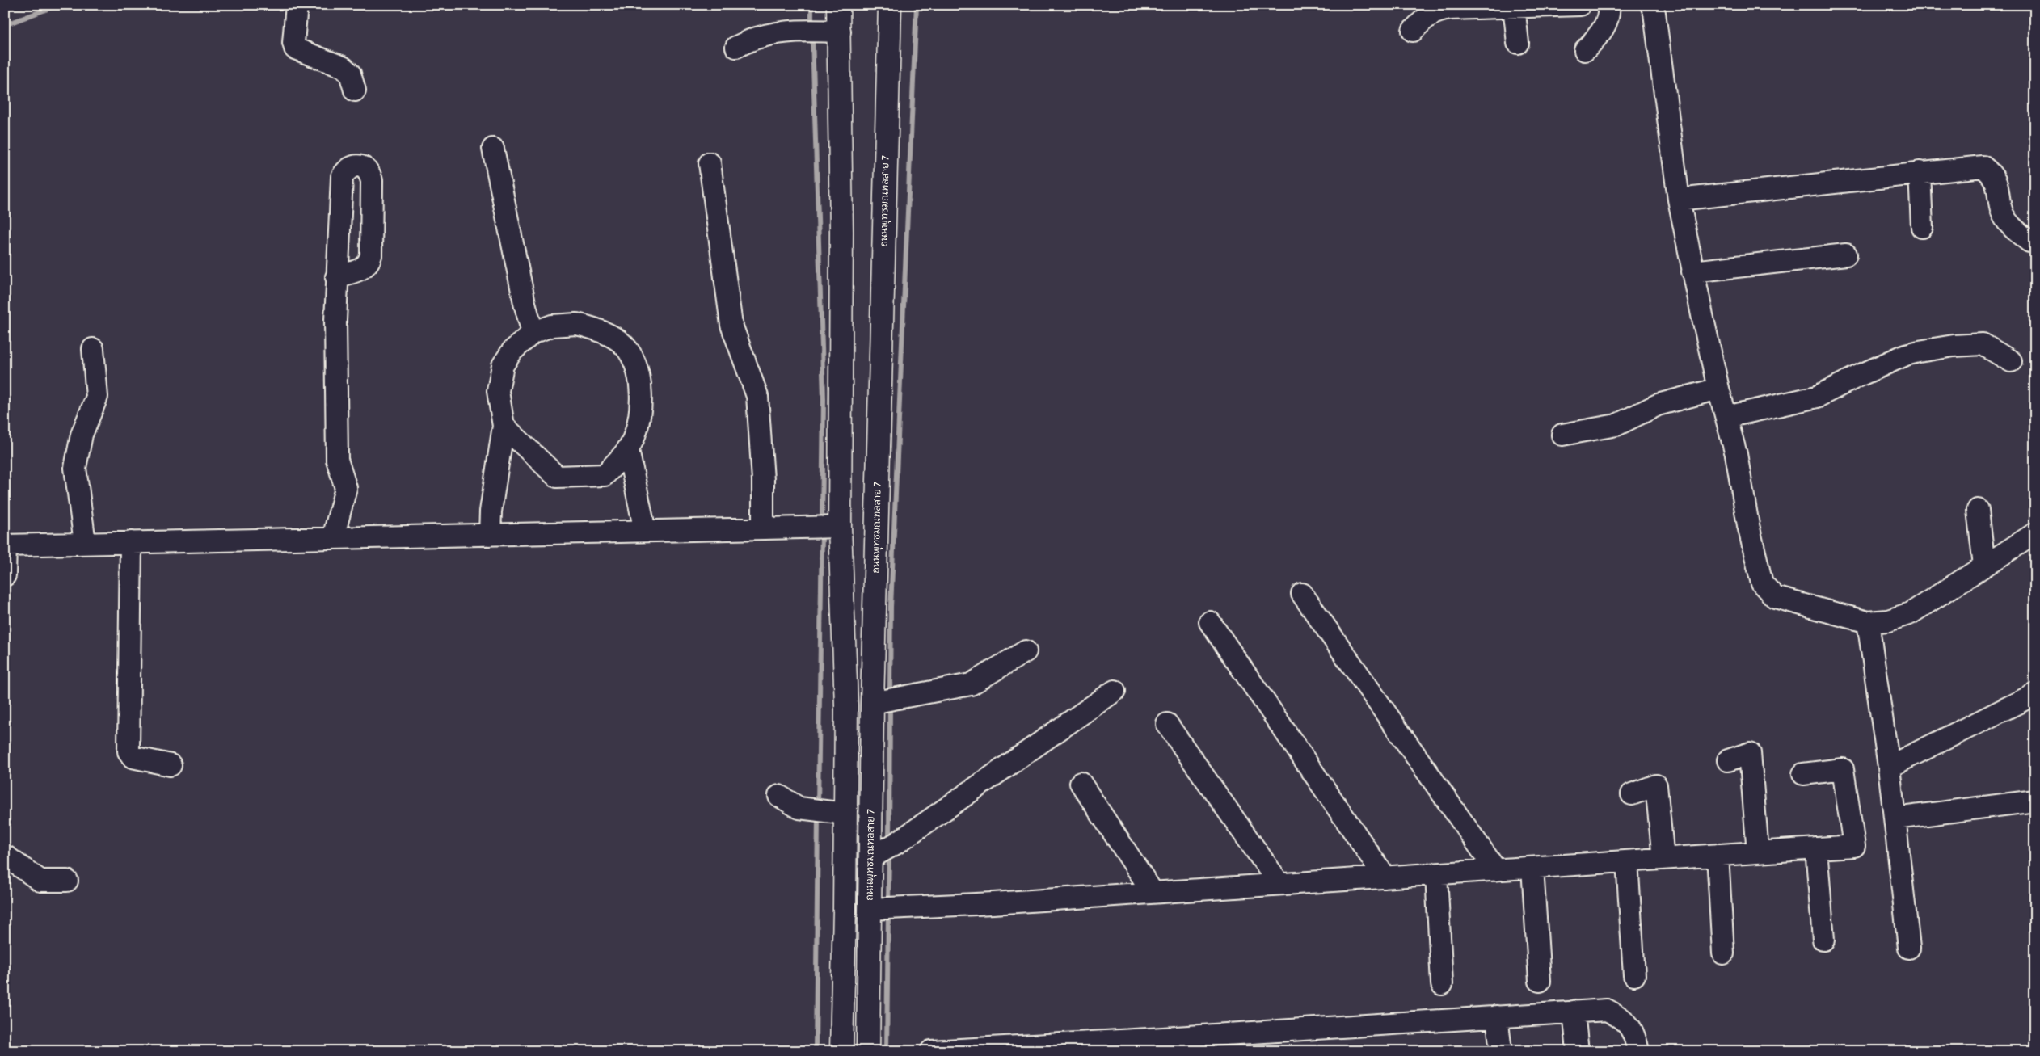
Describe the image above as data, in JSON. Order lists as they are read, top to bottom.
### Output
{
  "streets": {
    "main road": ["ถนนพุทธมณฑลสาย 7"]
  }
}
